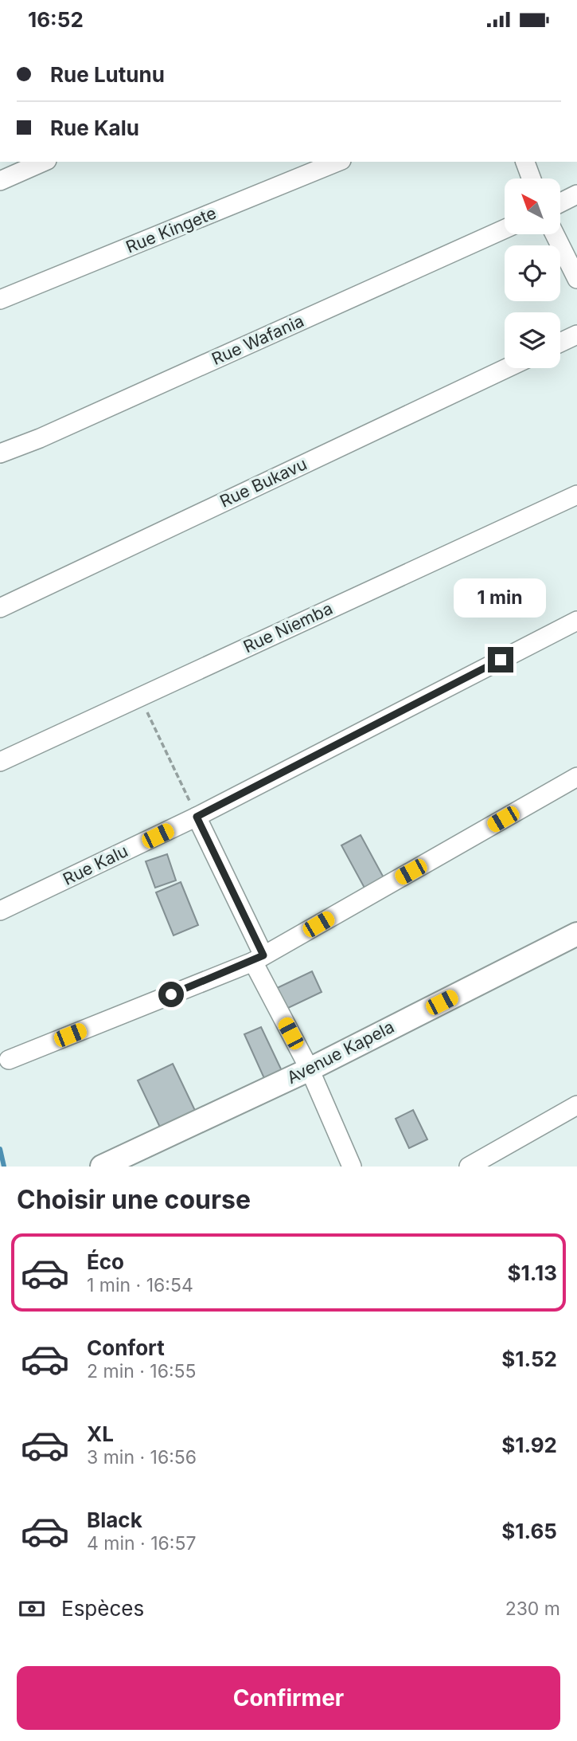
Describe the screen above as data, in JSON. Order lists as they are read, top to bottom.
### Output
{
  "streets": {
    "street": [
      "Rue Kingete",
      "Rue Wafania",
      "Rue Bukavu",
      "Rue Niemba",
      "Rue Kalu",
      "Avenue Kapela"
    ]
  },
  "north": "top left",
  "page": {
    "status": "16:52",
    "banner": ["Rue Lutunu", "Rue Kalu"],
    "bubble": "1 min",
    "heading": "Choisir une course",
    "list": [
      {
        "name": "Éco",
        "note": "1 min · 16:54",
        "value": "$1.13"
      },
      {
        "name": "Confort",
        "note": "2 min · 16:55",
        "value": "$1.52"
      },
      {
        "name": "XL",
        "note": "3 min · 16:56",
        "value": "$1.92"
      },
      {
        "name": "Black",
        "note": "4 min · 16:57",
        "value": "$1.65"
      }
    ],
    "pay": ["Espèces", "230 m"],
    "buttons": "Confirmer"
  }
}
